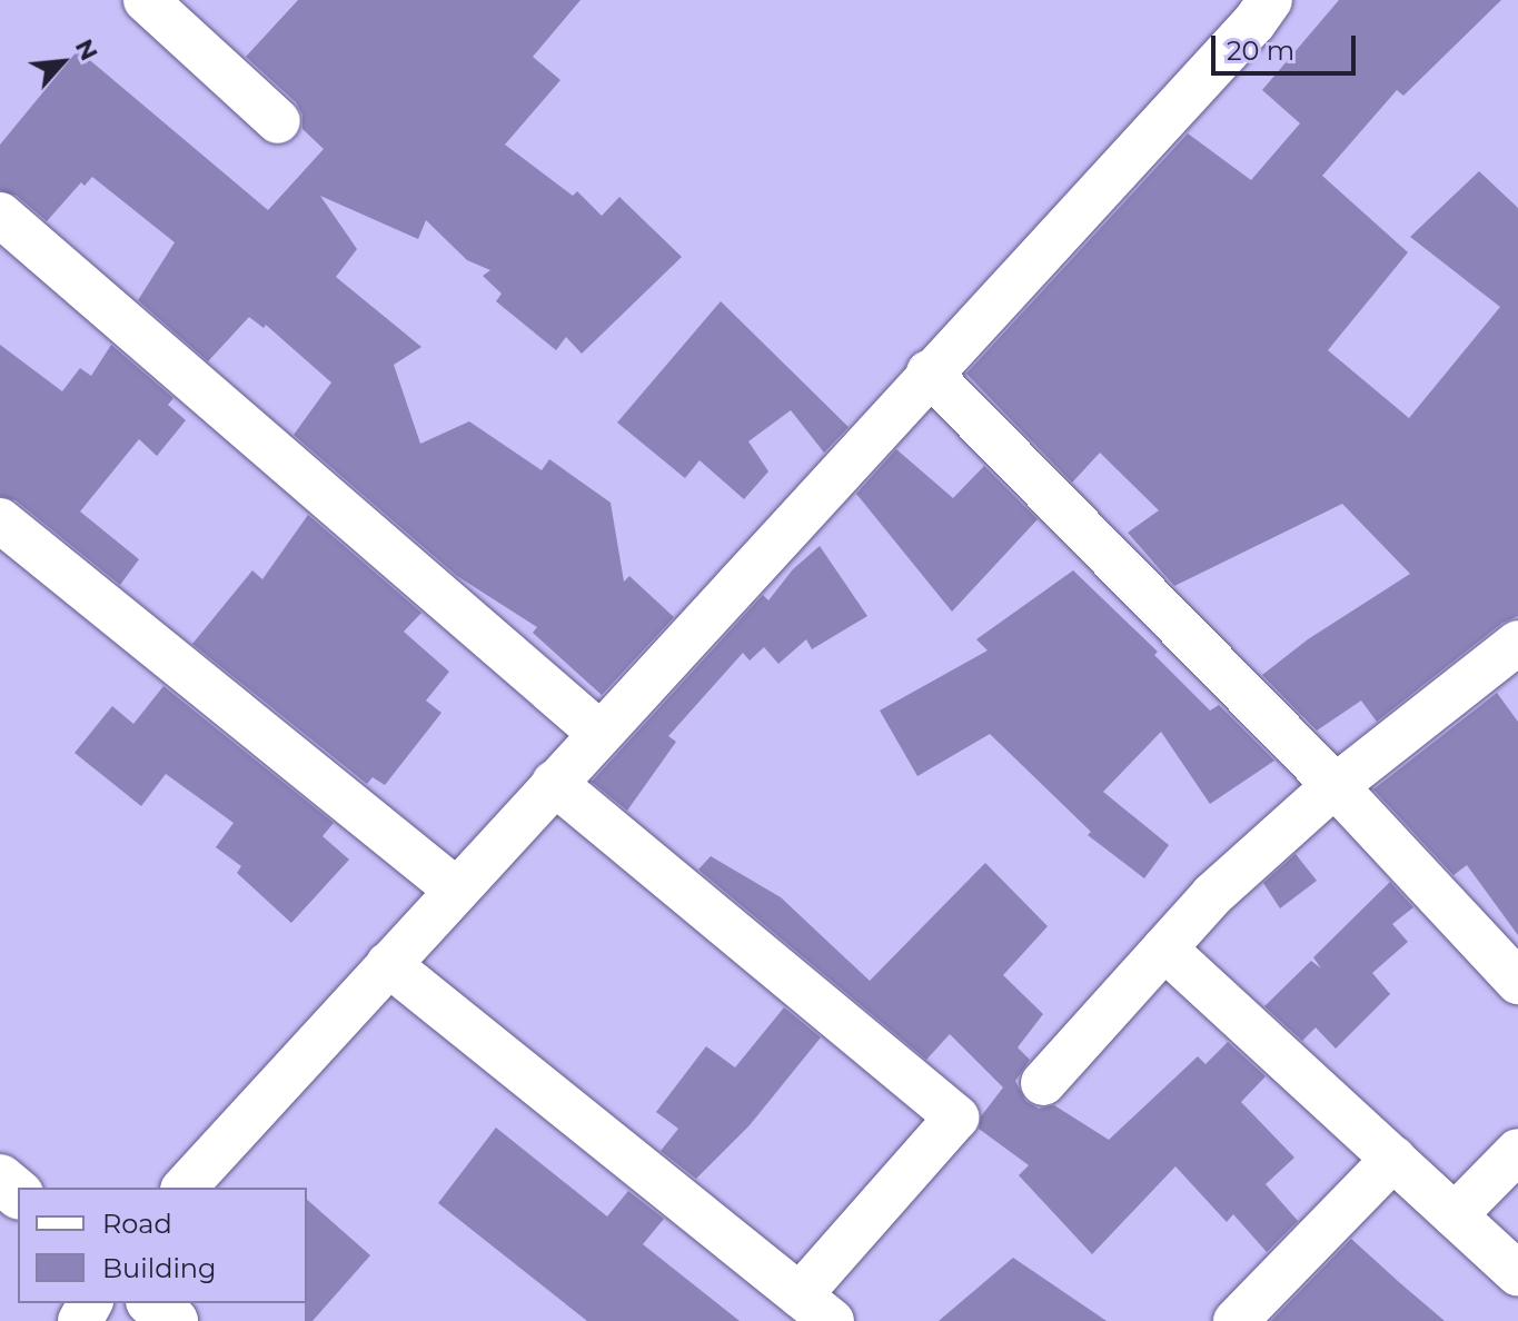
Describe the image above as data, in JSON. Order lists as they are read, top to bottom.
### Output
{
  "legend": ["Road", "Building"],
  "scale_bar": "20 m",
  "north": "top right"
}
